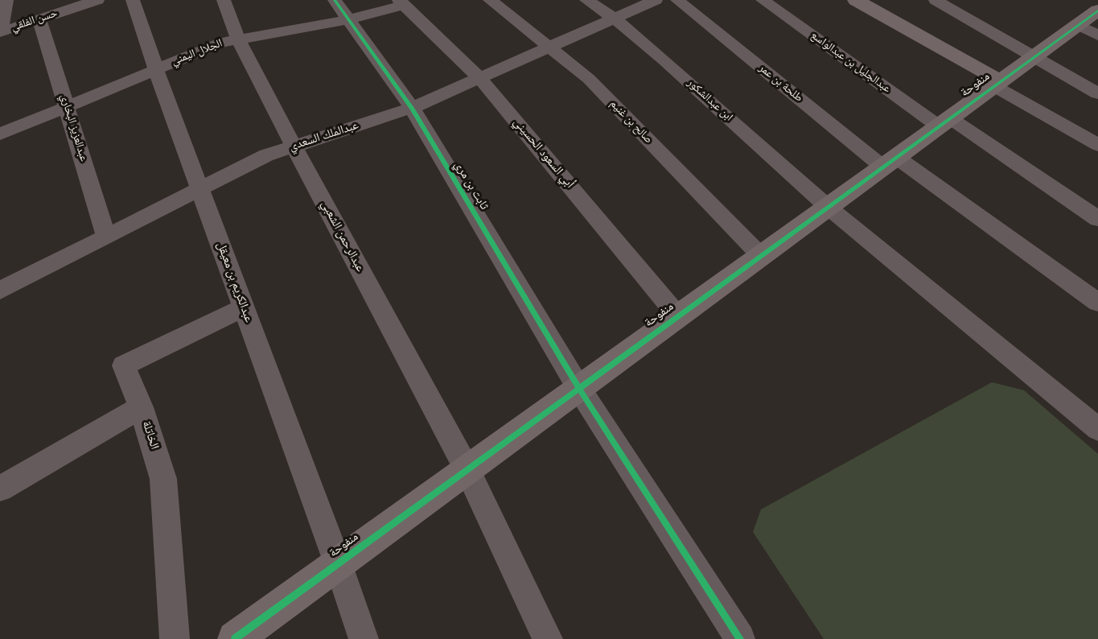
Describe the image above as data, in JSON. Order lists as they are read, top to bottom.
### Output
{
  "streets": {
    "street": [
      "حسن الفلقي",
      "الجلال اليمني",
      "عبدالجليل بن عبدالواسع",
      "طلحة بن عمر",
      "منفوحة",
      "ابن عبدالشكور",
      "صالح بن غنيم",
      "عبدالعزيز البخاري",
      "عبدالملك السعدي",
      "أبي السعود الحسيني",
      "ثابت بن مري",
      "عبدالرحمن الشعبي",
      "عبدالكريم بن معيقل",
      "الخاتلة"
    ]
  },
  "crossings": [
    ["حسن الفلقي", "عبدالعزيز البخاري"],
    ["الجلال اليمني", "عبدالعزيز البخاري"],
    ["الجلال اليمني", "أبي السعود الحسيني"],
    ["الجلال اليمني", "ثابت بن مري"],
    ["الجلال اليمني", "عبدالرحمن الشعبي"],
    ["الجلال اليمني", "عبدالكريم بن معيقل"],
    ["عبدالجليل بن عبدالواسع", "منفوحة"],
    ["طلحة بن عمر", "منفوحة"],
    ["منفوحة", "ابن عبدالشكور"],
    ["منفوحة", "صالح بن غنيم"],
    ["منفوحة", "أبي السعود الحسيني"],
    ["منفوحة", "ثابت بن مري"],
    ["منفوحة", "عبدالرحمن الشعبي"],
    ["منفوحة", "عبدالكريم بن معيقل"],
    ["ابن عبدالشكور", "عبدالملك السعدي"],
    ["صالح بن غنيم", "عبدالملك السعدي"],
    ["عبدالعزيز البخاري", "عبدالملك السعدي"],
    ["عبدالملك السعدي", "أبي السعود الحسيني"],
    ["عبدالملك السعدي", "ثابت بن مري"],
    ["عبدالملك السعدي", "عبدالرحمن الشعبي"],
    ["عبدالملك السعدي", "عبدالكريم بن معيقل"],
    ["عبدالكريم بن معيقل", "الخاتلة"]
  ]
}
